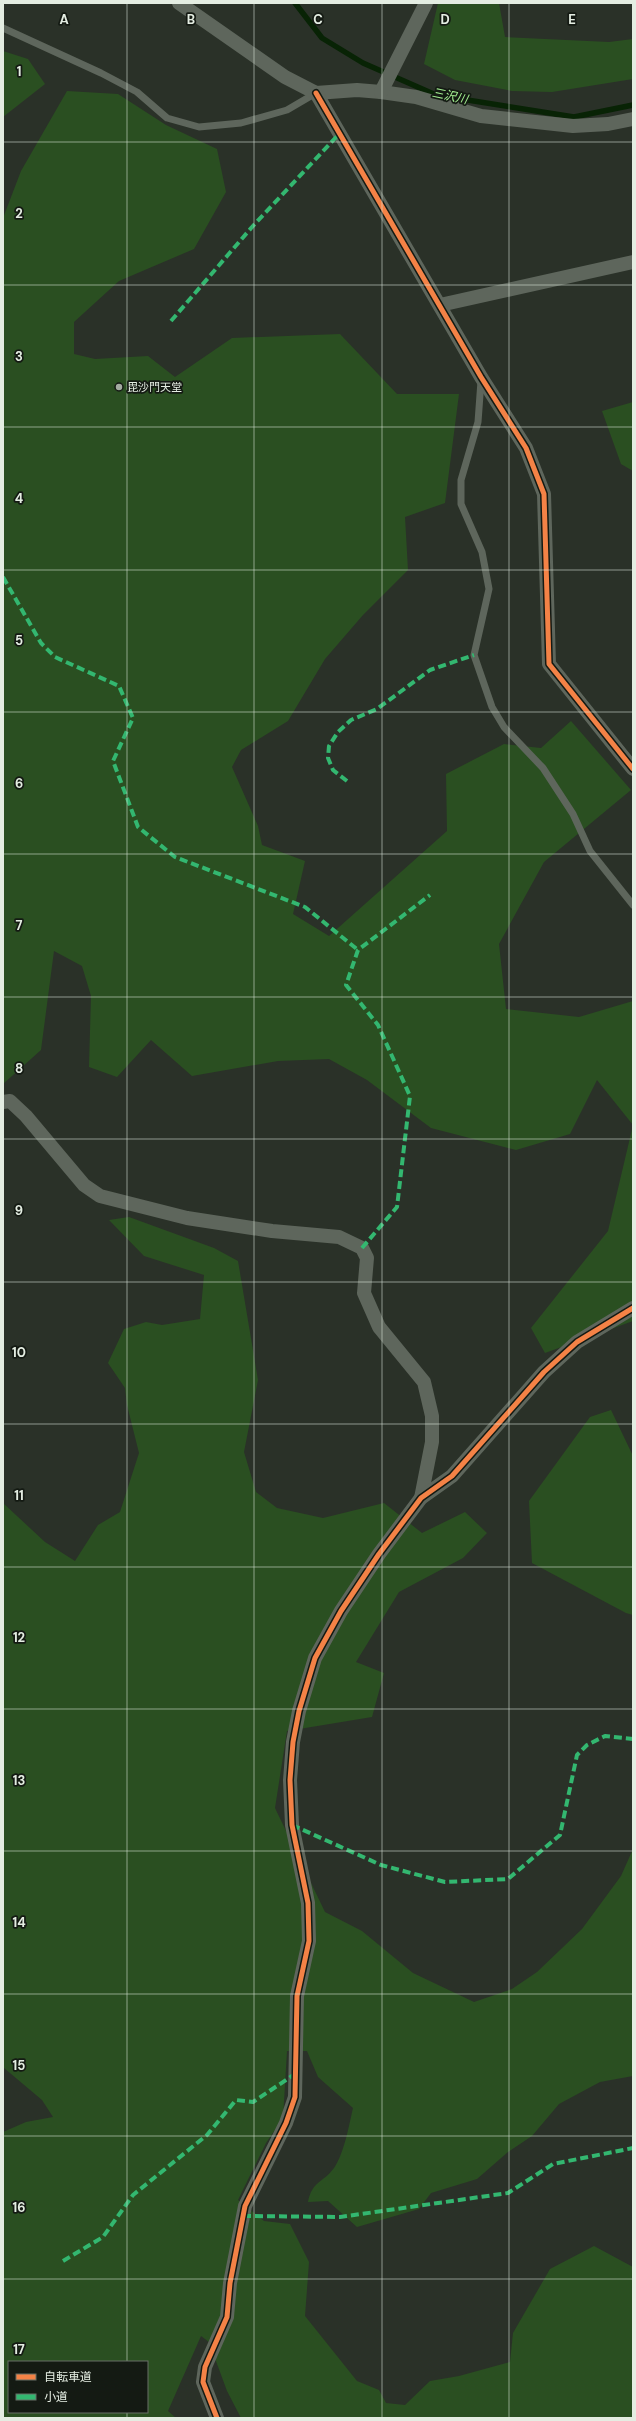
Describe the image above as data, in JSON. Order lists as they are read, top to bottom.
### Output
{
  "water": ["三沢川"],
  "places": ["毘沙門天堂"],
  "legend": ["自転車道", "小道"],
  "grid": {
    "columns": [
      "A",
      "B",
      "C",
      "D",
      "E"
    ],
    "rows": [
      "1",
      "2",
      "3",
      "4",
      "5",
      "6",
      "7",
      "8",
      "9",
      "10",
      "11",
      "12",
      "13",
      "14",
      "15",
      "16",
      "17"
    ]
  }
}
